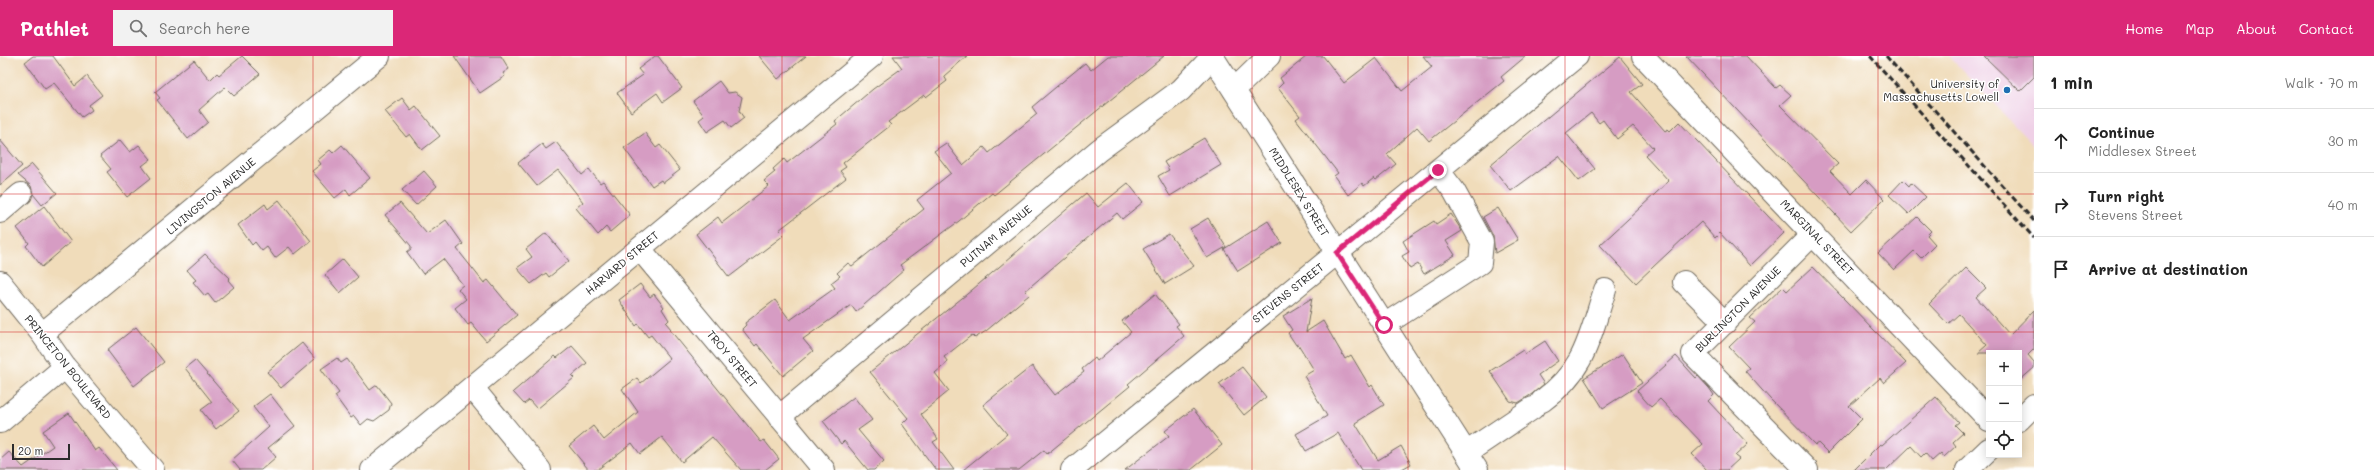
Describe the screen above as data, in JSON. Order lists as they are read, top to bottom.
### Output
{
  "streets": {
    "street": [
      "MIDDLESEX STREET",
      "LIVINGSTON AVENUE",
      "PUTNAM AVENUE",
      "MARGINAL STREET",
      "HARVARD STREET",
      "STEVENS STREET",
      "BURLINGTON AVENUE",
      "TROY STREET",
      "PRINCETON BOULEVARD"
    ]
  },
  "crossings": [
    ["MIDDLESEX STREET", "PUTNAM AVENUE"],
    ["MIDDLESEX STREET", "STEVENS STREET"],
    ["LIVINGSTON AVENUE", "PRINCETON BOULEVARD"],
    ["PUTNAM AVENUE", "TROY STREET"],
    ["MARGINAL STREET", "BURLINGTON AVENUE"],
    ["HARVARD STREET", "TROY STREET"]
  ],
  "places": ["University of Massachusetts Lowell"],
  "scale_bar": "20 m",
  "page": {
    "header": "Pathlet",
    "search": "Search here",
    "nav": [
      "Home",
      "Map",
      "About",
      "Contact"
    ],
    "heading": ["1 min", "Walk · 70 m"],
    "list": [
      ["Continue", "Middlesex Street", "30 m"],
      ["Turn right", "Stevens Street", "40 m"],
      "Arrive at destination"
    ],
    "map_buttons": ["+", "−"],
    "scale": "20 m"
  }
}
